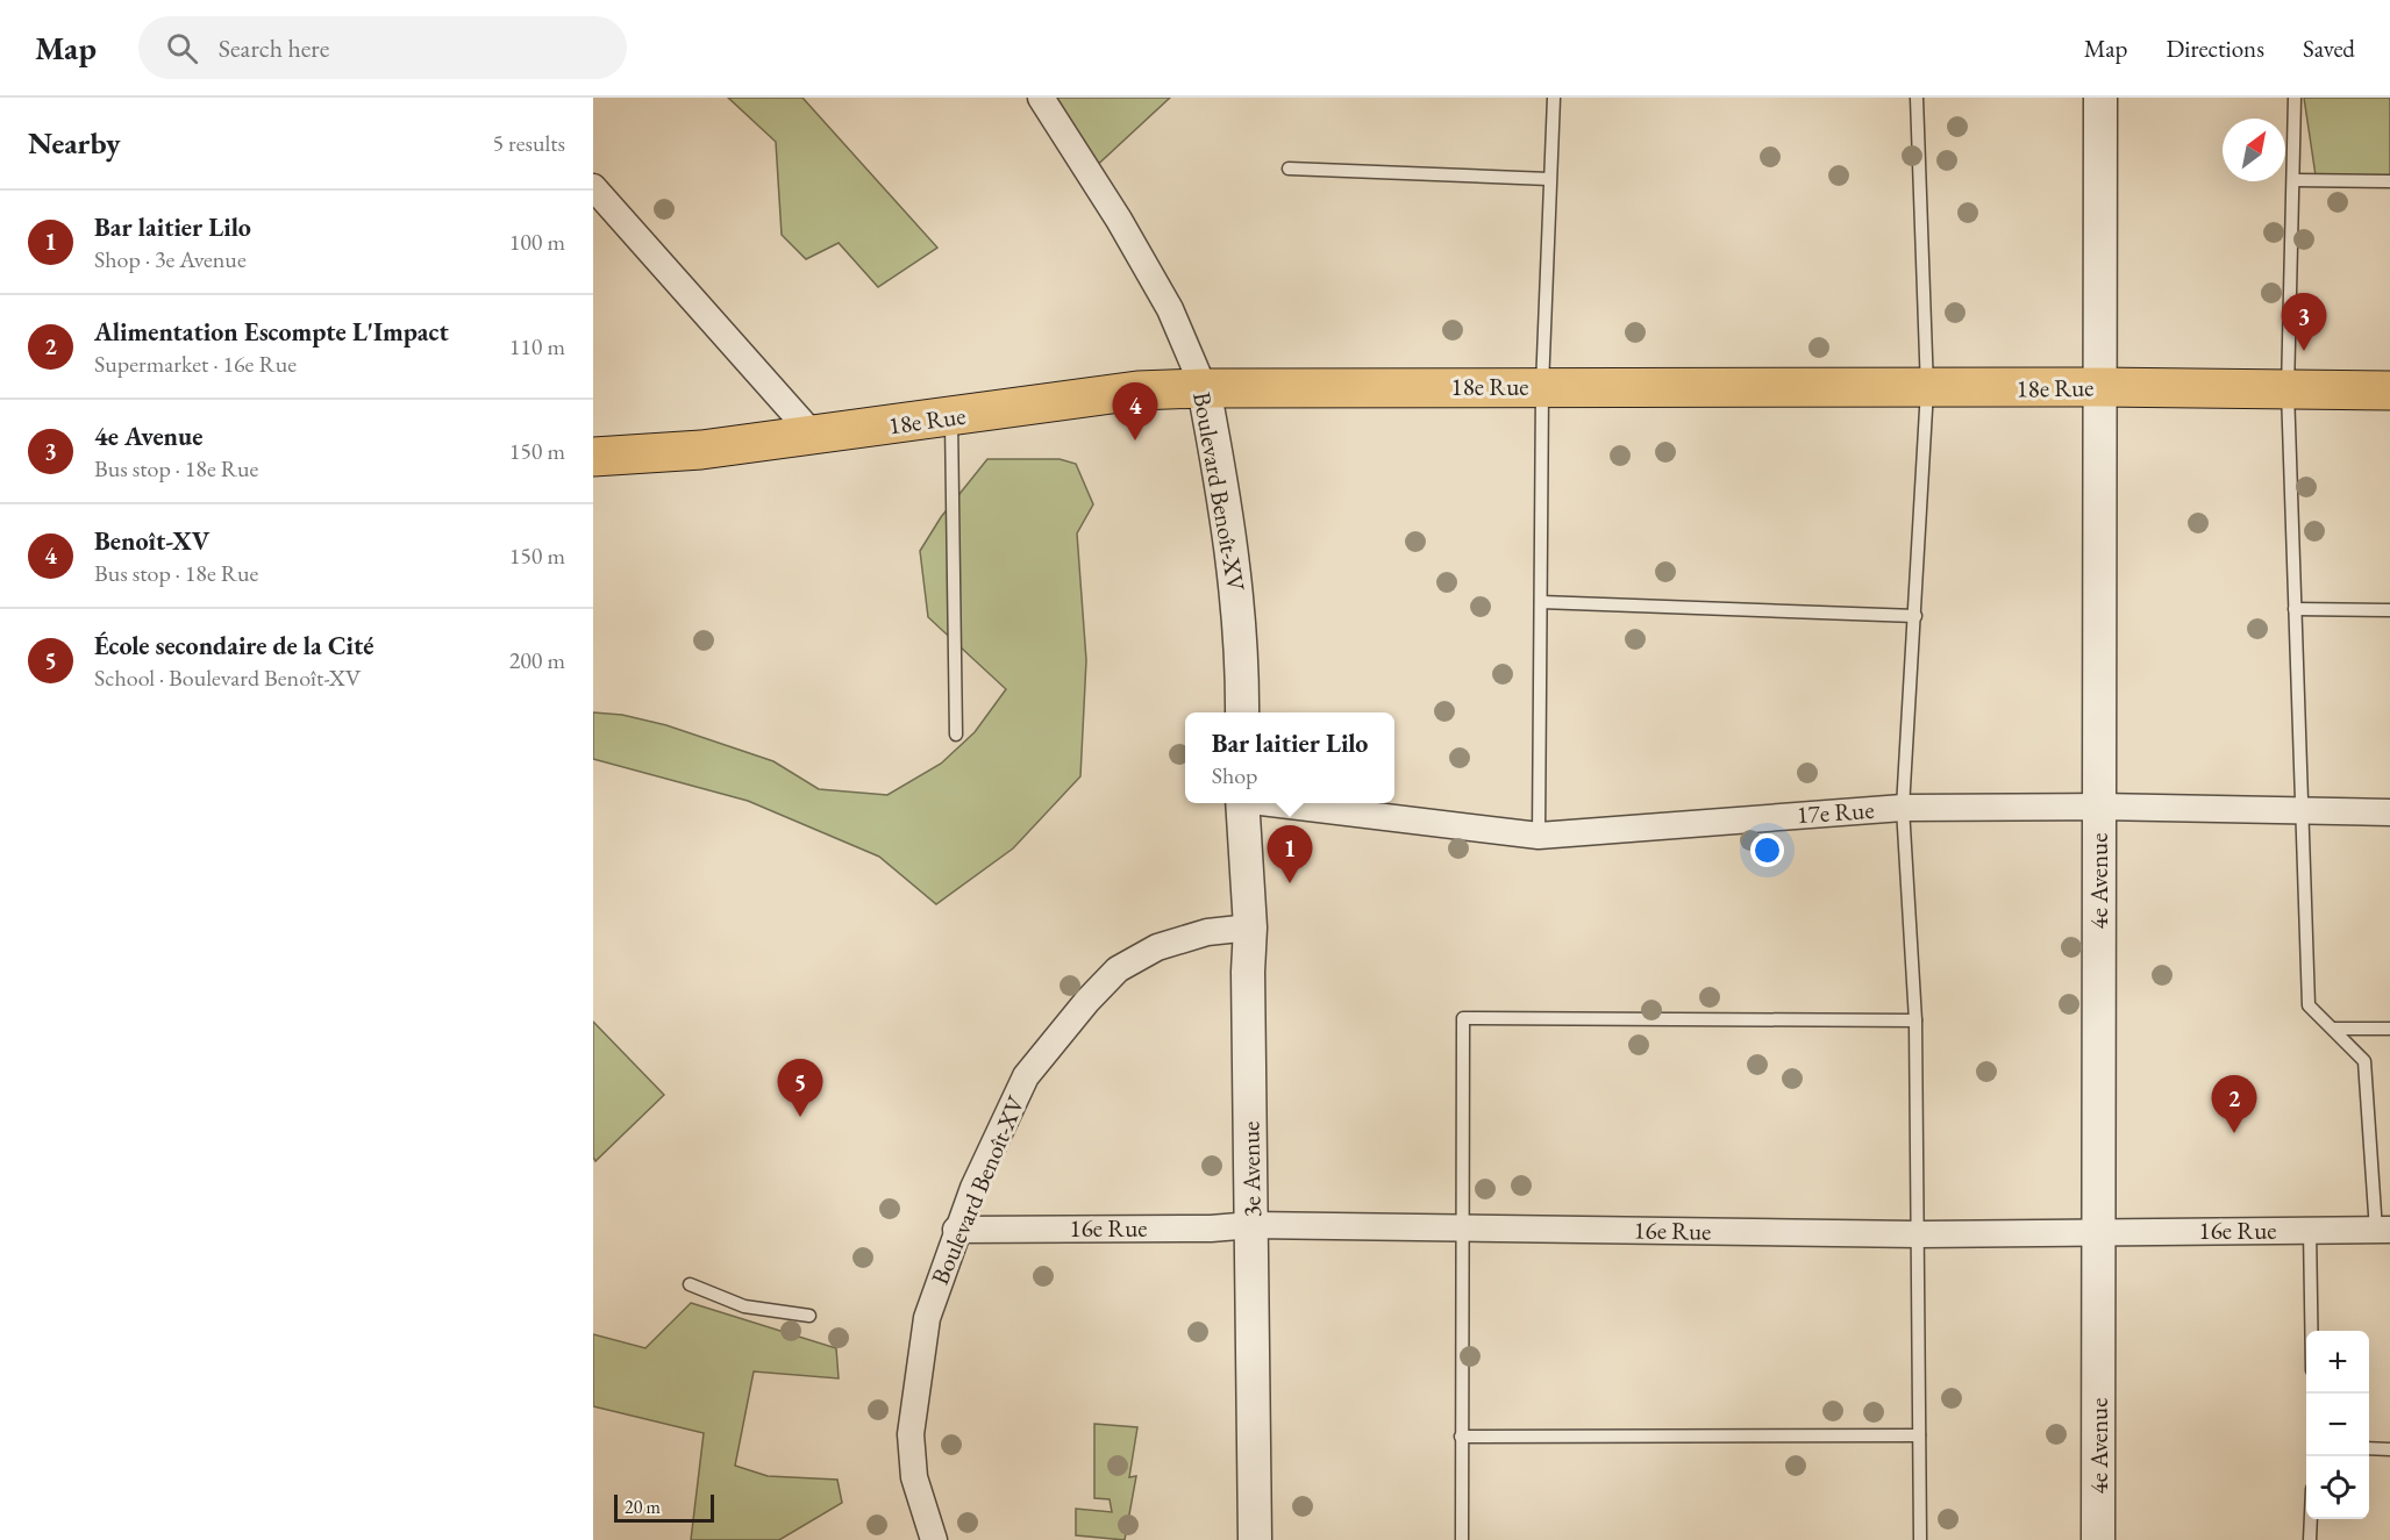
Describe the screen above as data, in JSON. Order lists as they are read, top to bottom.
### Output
{
  "streets": {
    "main road": ["18e Rue"],
    "street": [
      "Boulevard Benoît-XV",
      "17e Rue",
      "4e Avenue",
      "3e Avenue",
      "16e Rue"
    ]
  },
  "crossings": [
    ["18e Rue", "Boulevard Benoît-XV"],
    ["18e Rue", "4e Avenue"],
    ["Boulevard Benoît-XV", "3e Avenue"],
    ["Boulevard Benoît-XV", "16e Rue"],
    ["17e Rue", "4e Avenue"],
    ["4e Avenue", "16e Rue"],
    ["3e Avenue", "16e Rue"]
  ],
  "scale_bar": "20 m",
  "north": "top right",
  "page": {
    "header": "Map",
    "search": "Search here",
    "nav": ["Map", "Directions", "Saved"],
    "heading": ["Nearby", "5 results"],
    "list": [
      {
        "mark": "1",
        "name": "Bar laitier Lilo",
        "note": "Shop · 3e Avenue",
        "value": "100 m"
      },
      {
        "mark": "2",
        "name": "Alimentation Escompte L'Impact",
        "note": "Supermarket · 16e Rue",
        "value": "110 m"
      },
      {
        "mark": "3",
        "name": "4e Avenue",
        "note": "Bus stop · 18e Rue",
        "value": "150 m"
      },
      {
        "mark": "4",
        "name": "Benoît-XV",
        "note": "Bus stop · 18e Rue",
        "value": "150 m"
      },
      {
        "mark": "5",
        "name": "École secondaire de la Cité",
        "note": "School · Boulevard Benoît-XV",
        "value": "200 m"
      }
    ],
    "pins": [
      "3",
      "4",
      "1",
      "5",
      "2"
    ],
    "popup": ["Bar laitier Lilo", "Shop"],
    "map_buttons": ["+", "−"],
    "scale": "20 m"
  }
}
